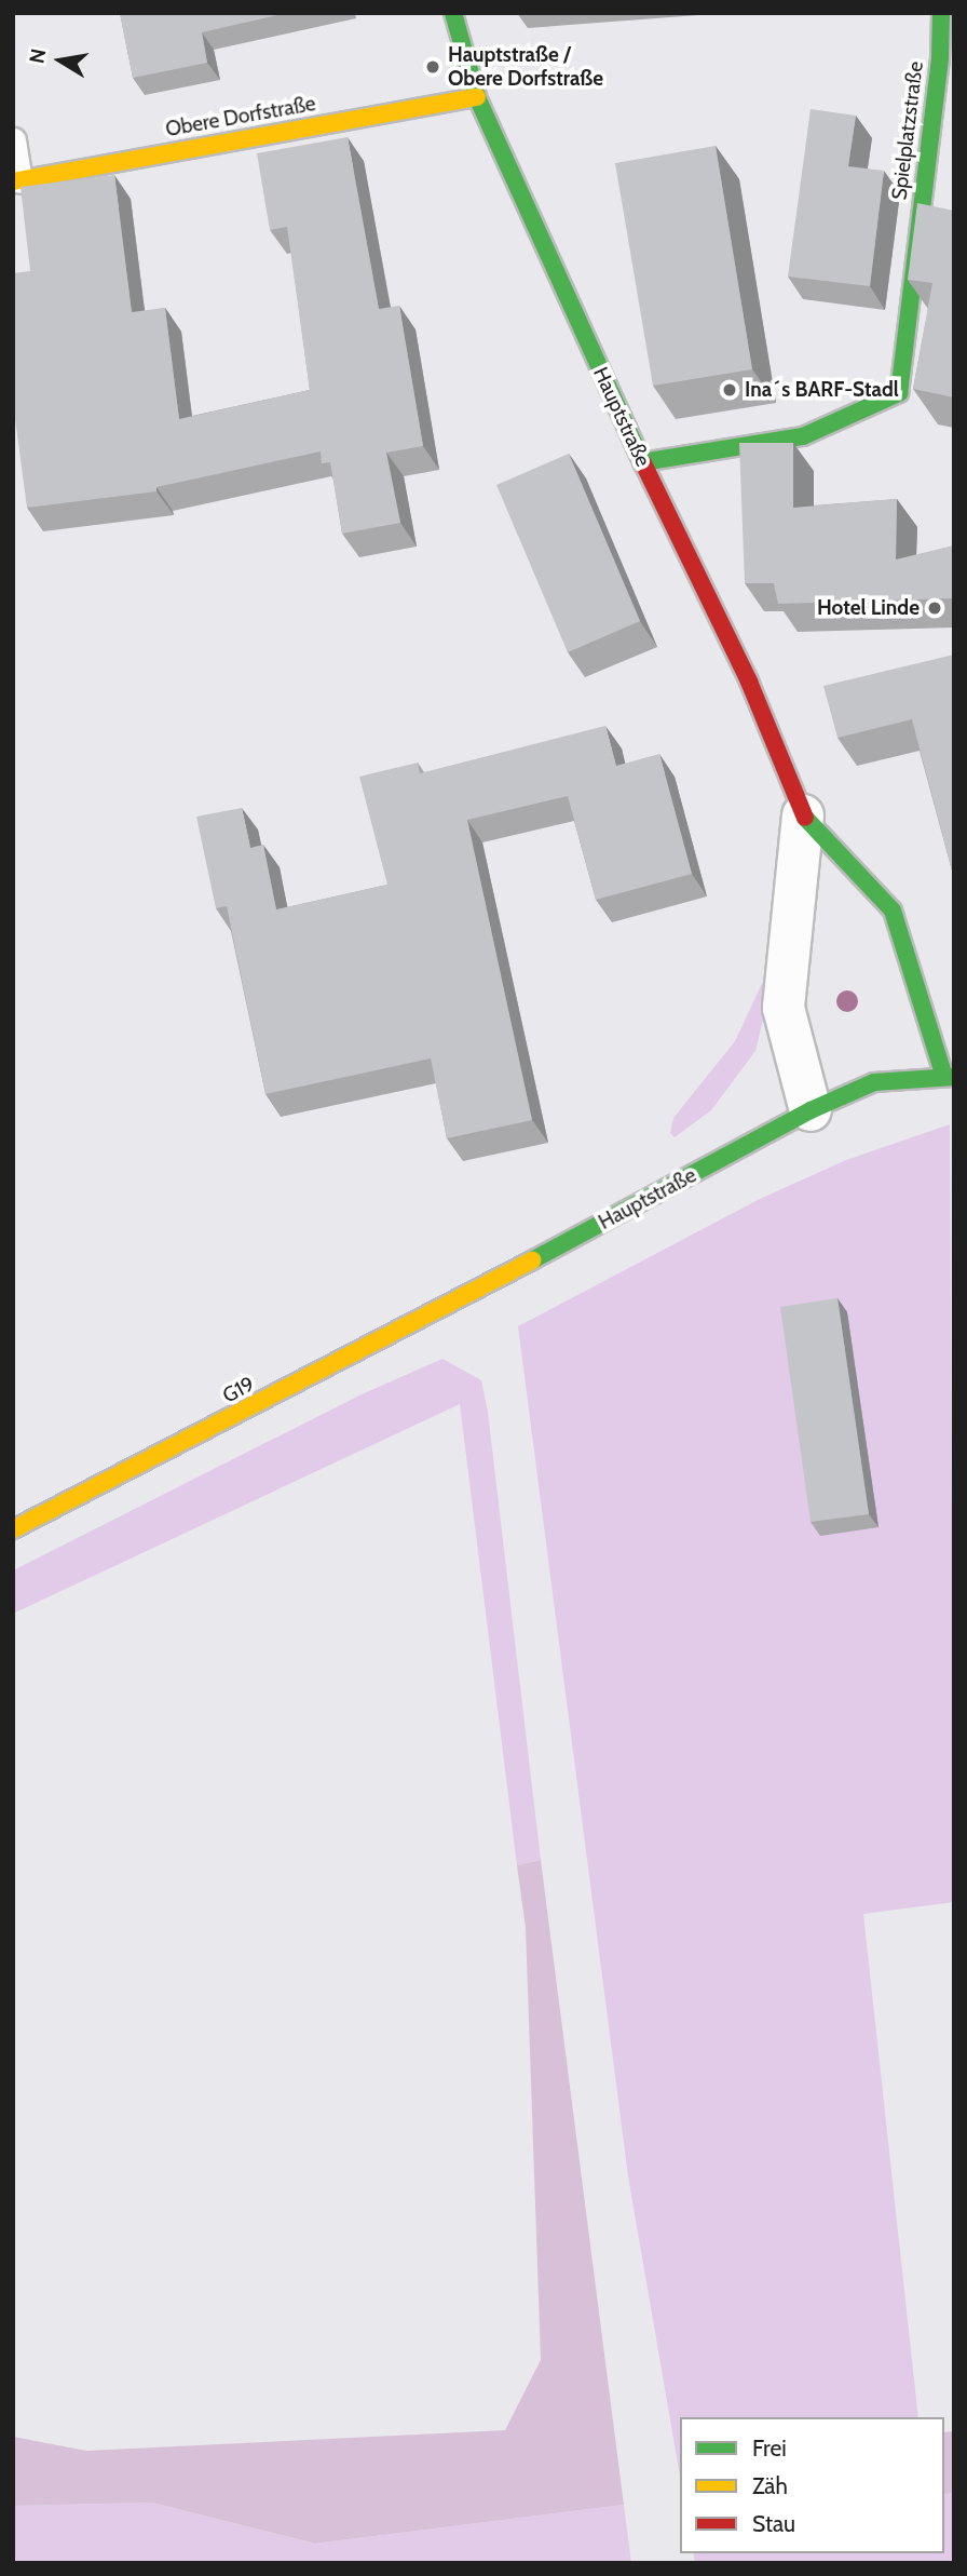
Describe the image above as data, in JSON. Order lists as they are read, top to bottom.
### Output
{
  "streets": {
    "street": [
      "Obere Dorfstraße",
      "Spielplatzstraße",
      "Hauptstraße",
      "G19"
    ]
  },
  "crossings": [
    ["Obere Dorfstraße", "Hauptstraße"],
    ["Spielplatzstraße", "Hauptstraße"],
    ["Hauptstraße", "G19"]
  ],
  "places": ["Hauptstraße / Obere Dorfstraße", "Ina´s BARF-Stadl", "Hotel Linde"],
  "legend": ["Frei", "Zäh", "Stau"],
  "north": "left"
}
